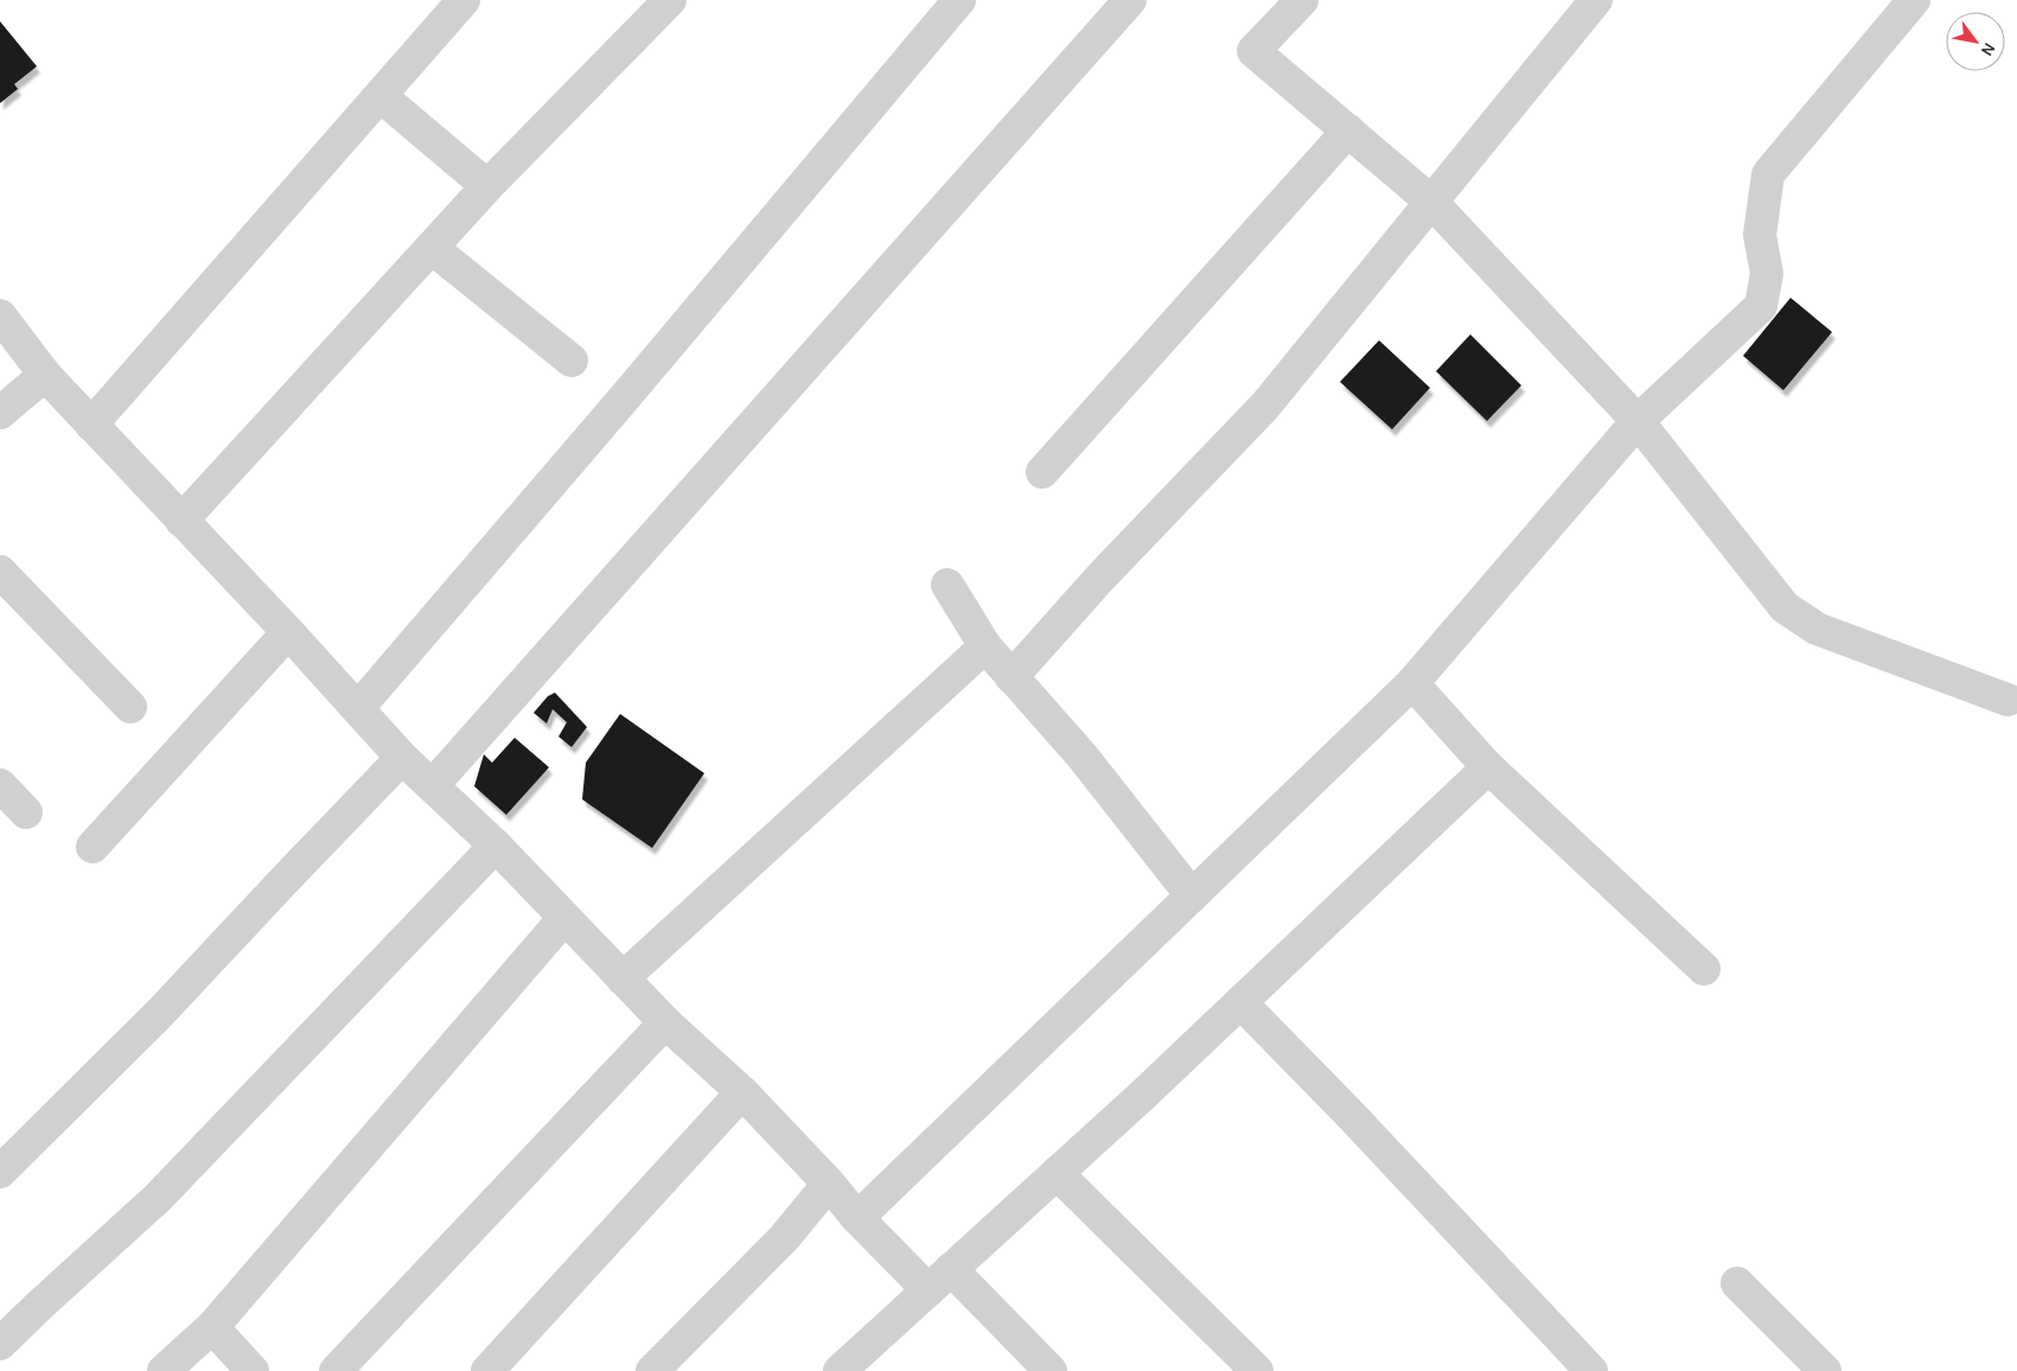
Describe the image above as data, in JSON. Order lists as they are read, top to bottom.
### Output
{
  "north": "bottom right"
}
